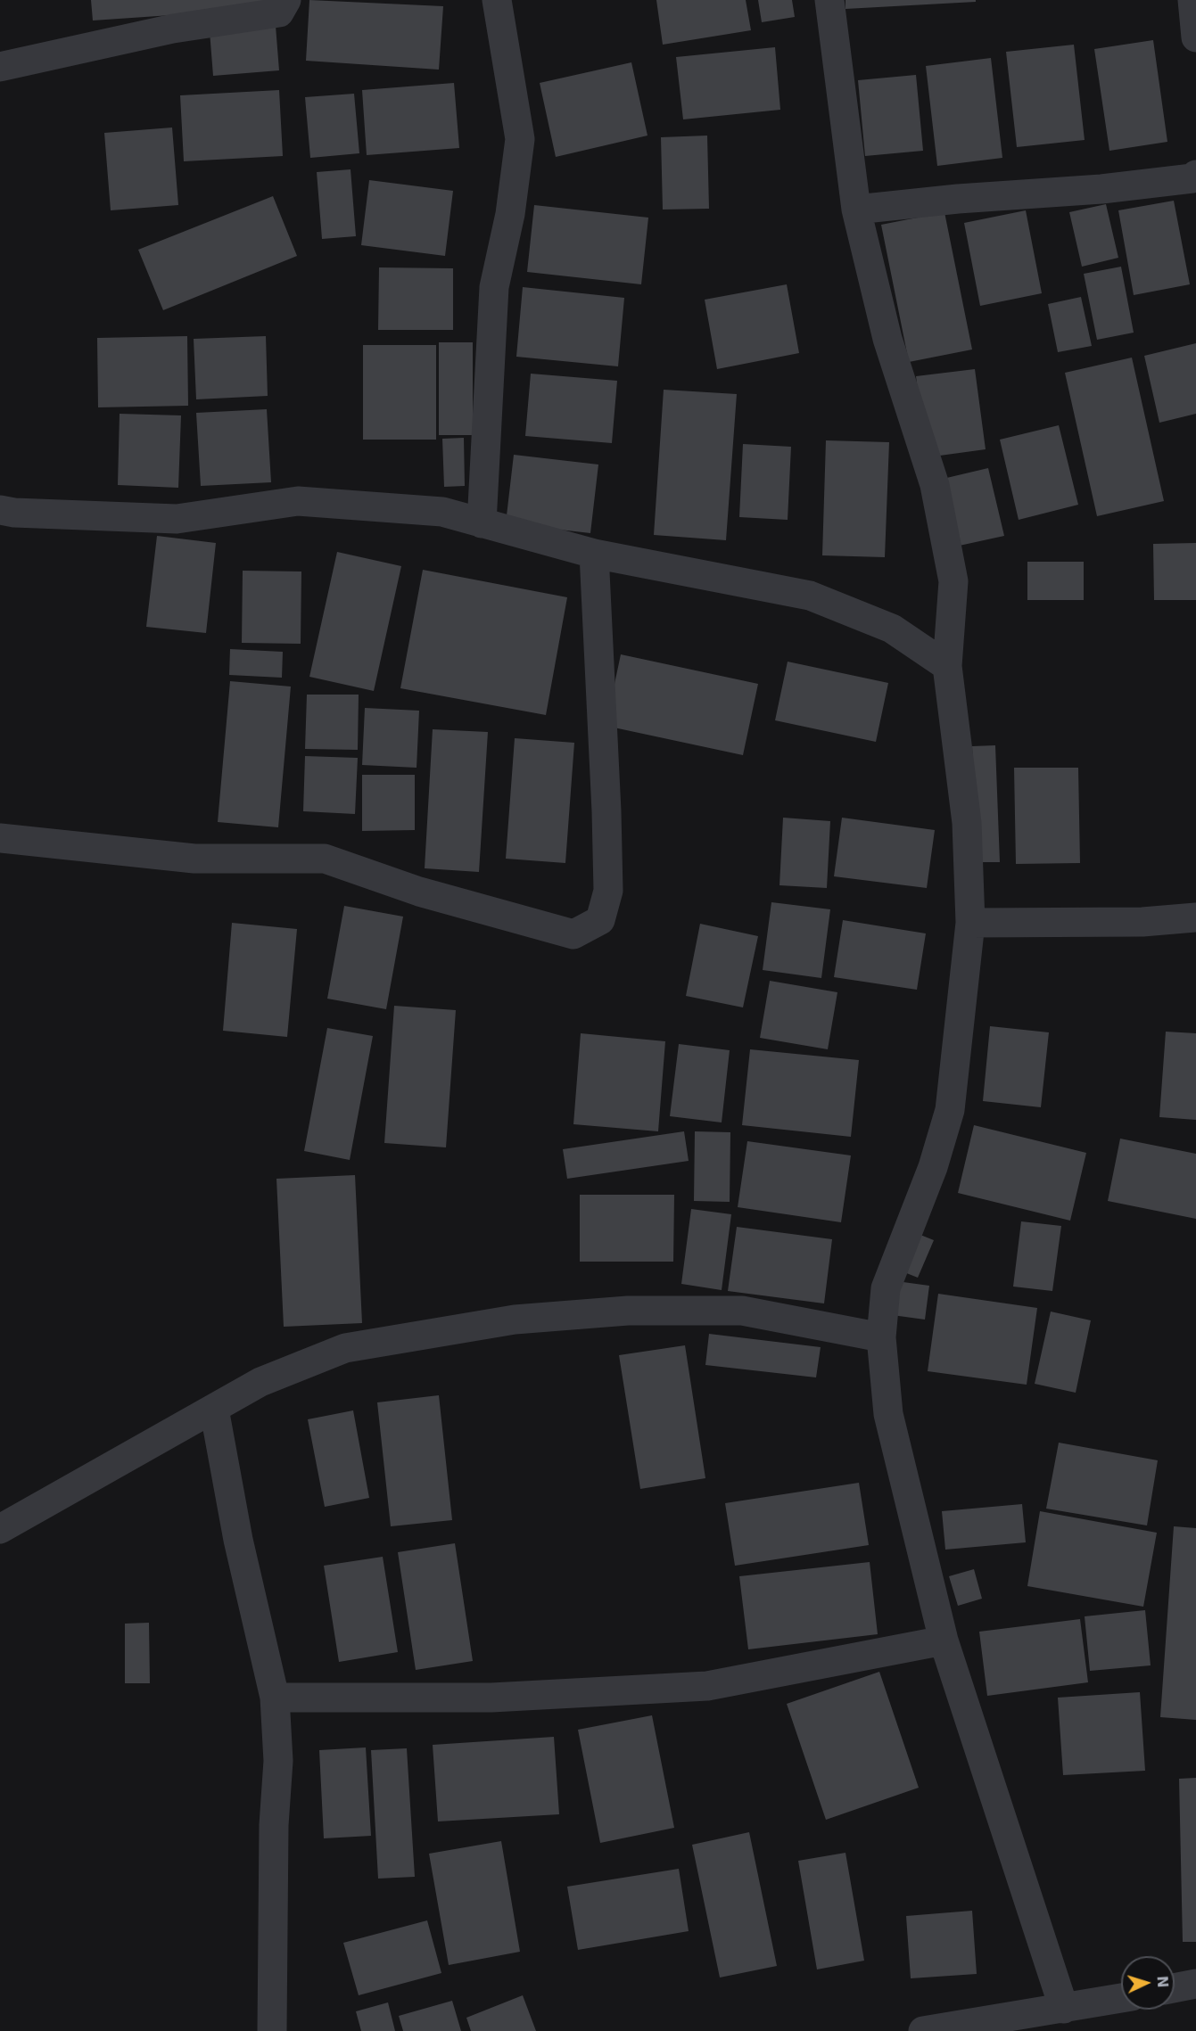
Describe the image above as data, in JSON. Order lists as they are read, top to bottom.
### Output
{
  "north": "right"
}
